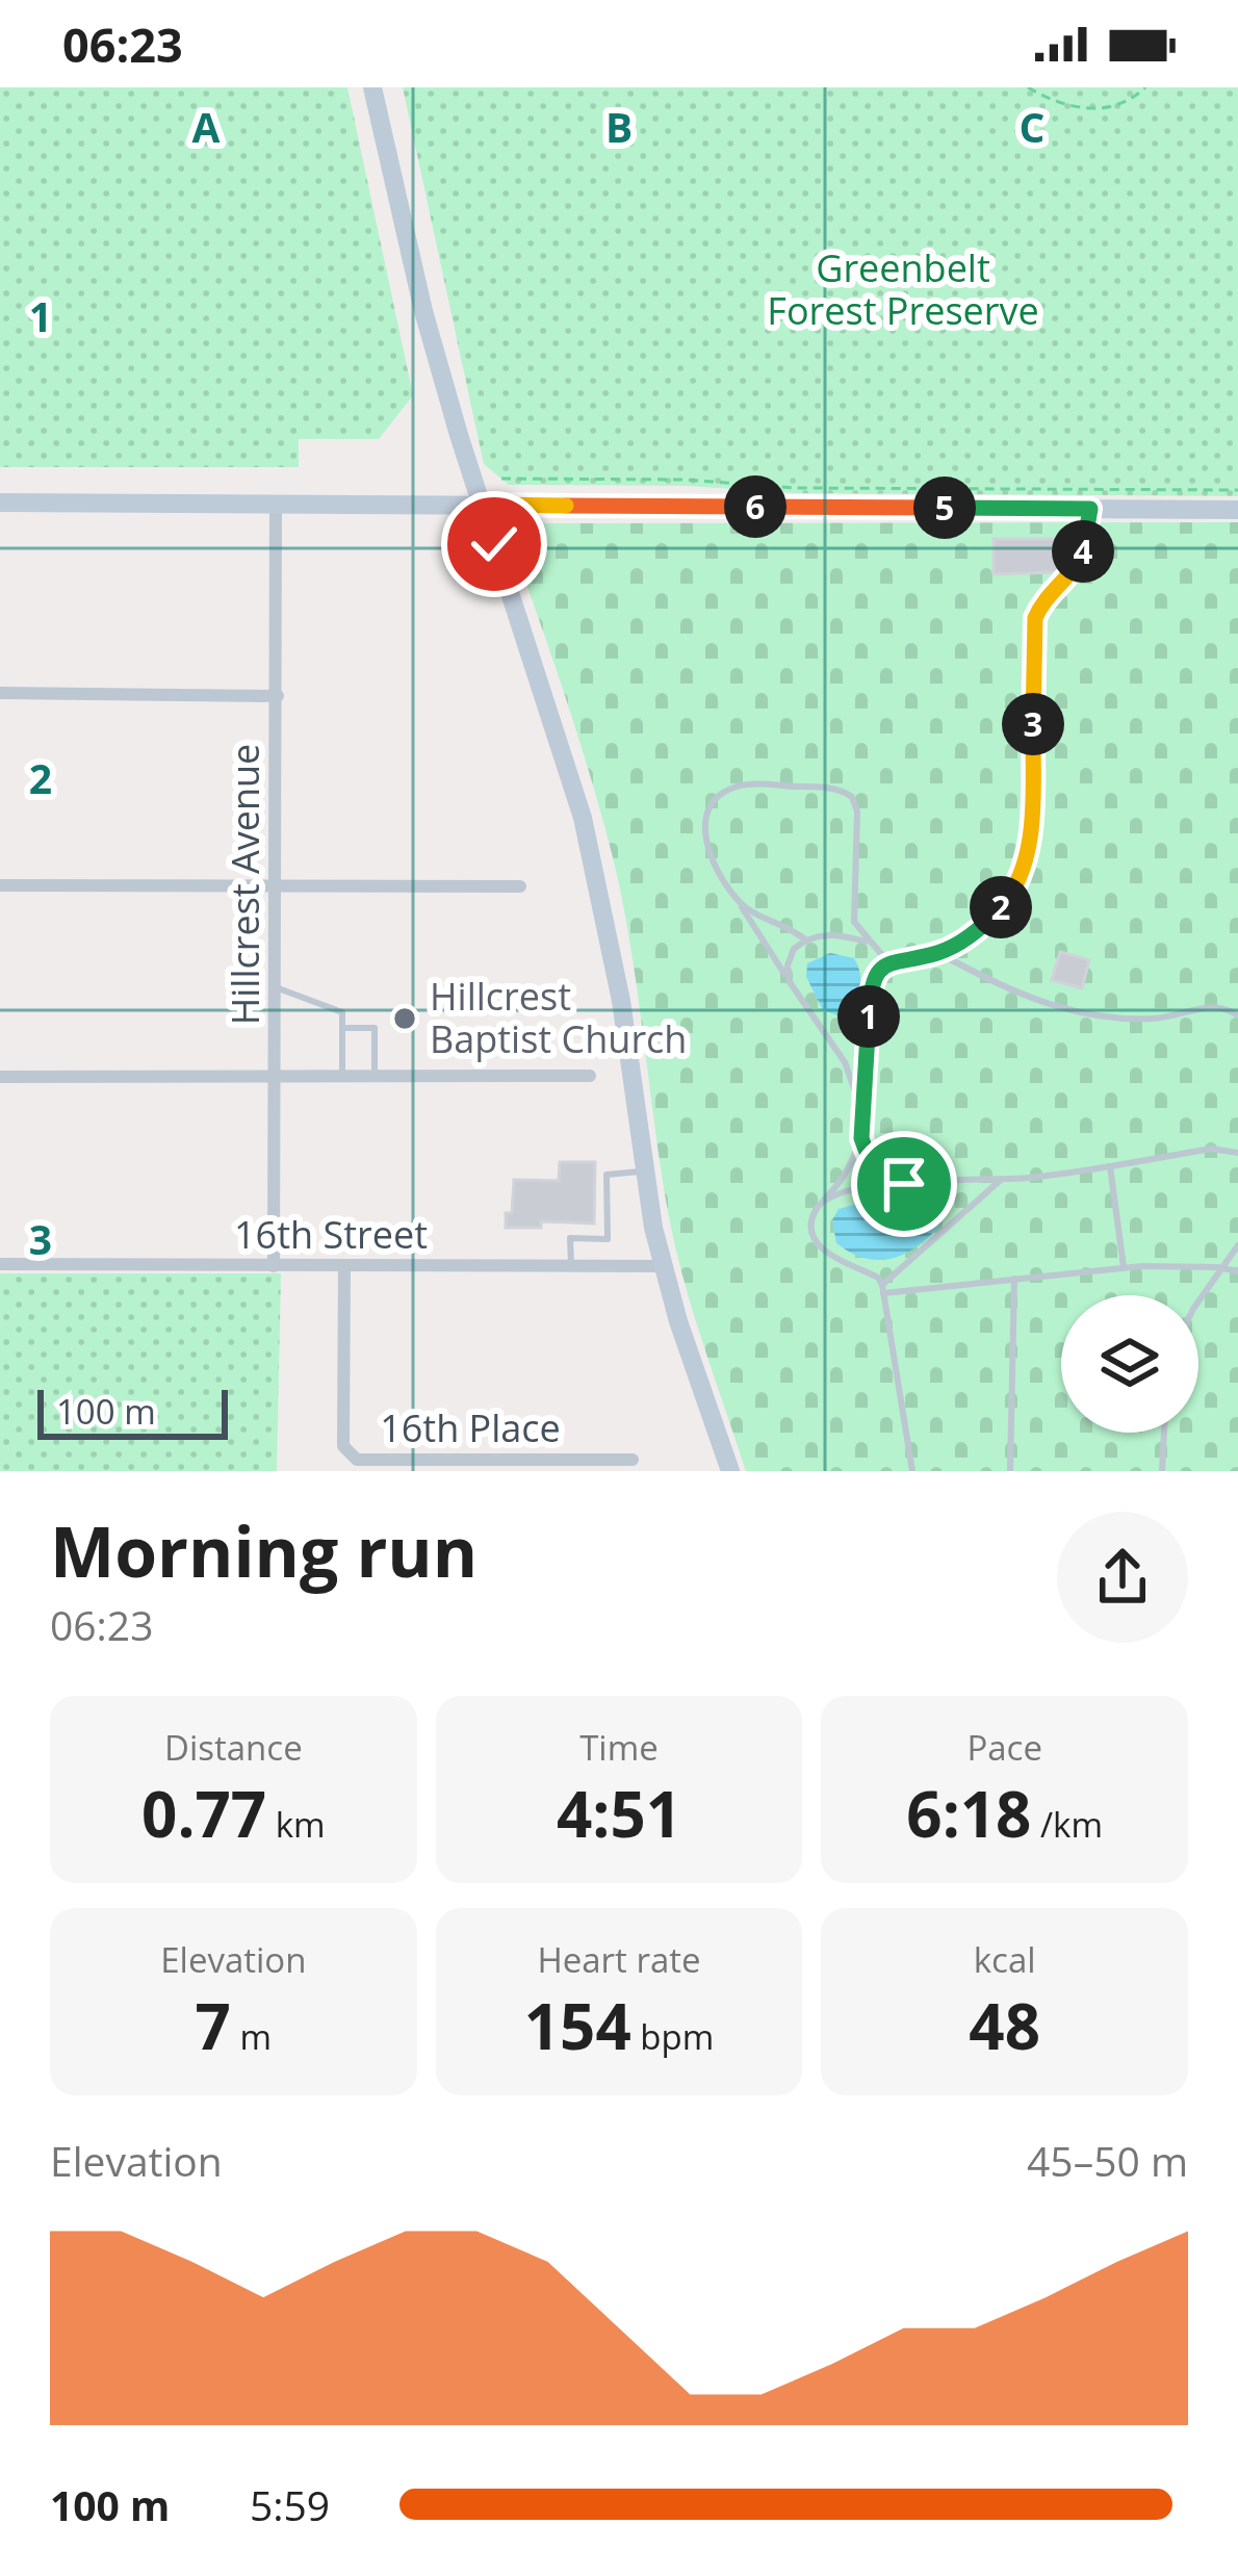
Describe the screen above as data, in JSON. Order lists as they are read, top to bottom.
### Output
{
  "streets": {
    "street": ["Hillcrest Avenue", "16th Street", "16th Place"]
  },
  "crossings": [
    ["Hillcrest Avenue", "16th Street"],
    ["16th Street", "16th Place"]
  ],
  "parks": ["Greenbelt Forest Preserve"],
  "places": ["Hillcrest Baptist Church"],
  "scale_bar": "100 m",
  "page": {
    "status": "06:23",
    "pins": [
      "6",
      "5",
      "4",
      "3",
      "2",
      "1"
    ],
    "scale": "100 m",
    "heading": ["Morning run", "06:23"],
    "stats": [
      ["Distance", "0.77 km"],
      ["Time", "4:51"],
      ["Pace", "6:18 /km"],
      ["Elevation", "7 m"],
      ["Heart rate", "154 bpm"],
      ["kcal", "48"]
    ],
    "chart": ["Elevation", "45–50 m"],
    "list": [
      {
        "name": "100 m",
        "note": "5:59"
      }
    ]
  },
  "grid": {
    "columns": ["A", "B", "C"],
    "rows": ["1", "2", "3"]
  }
}
